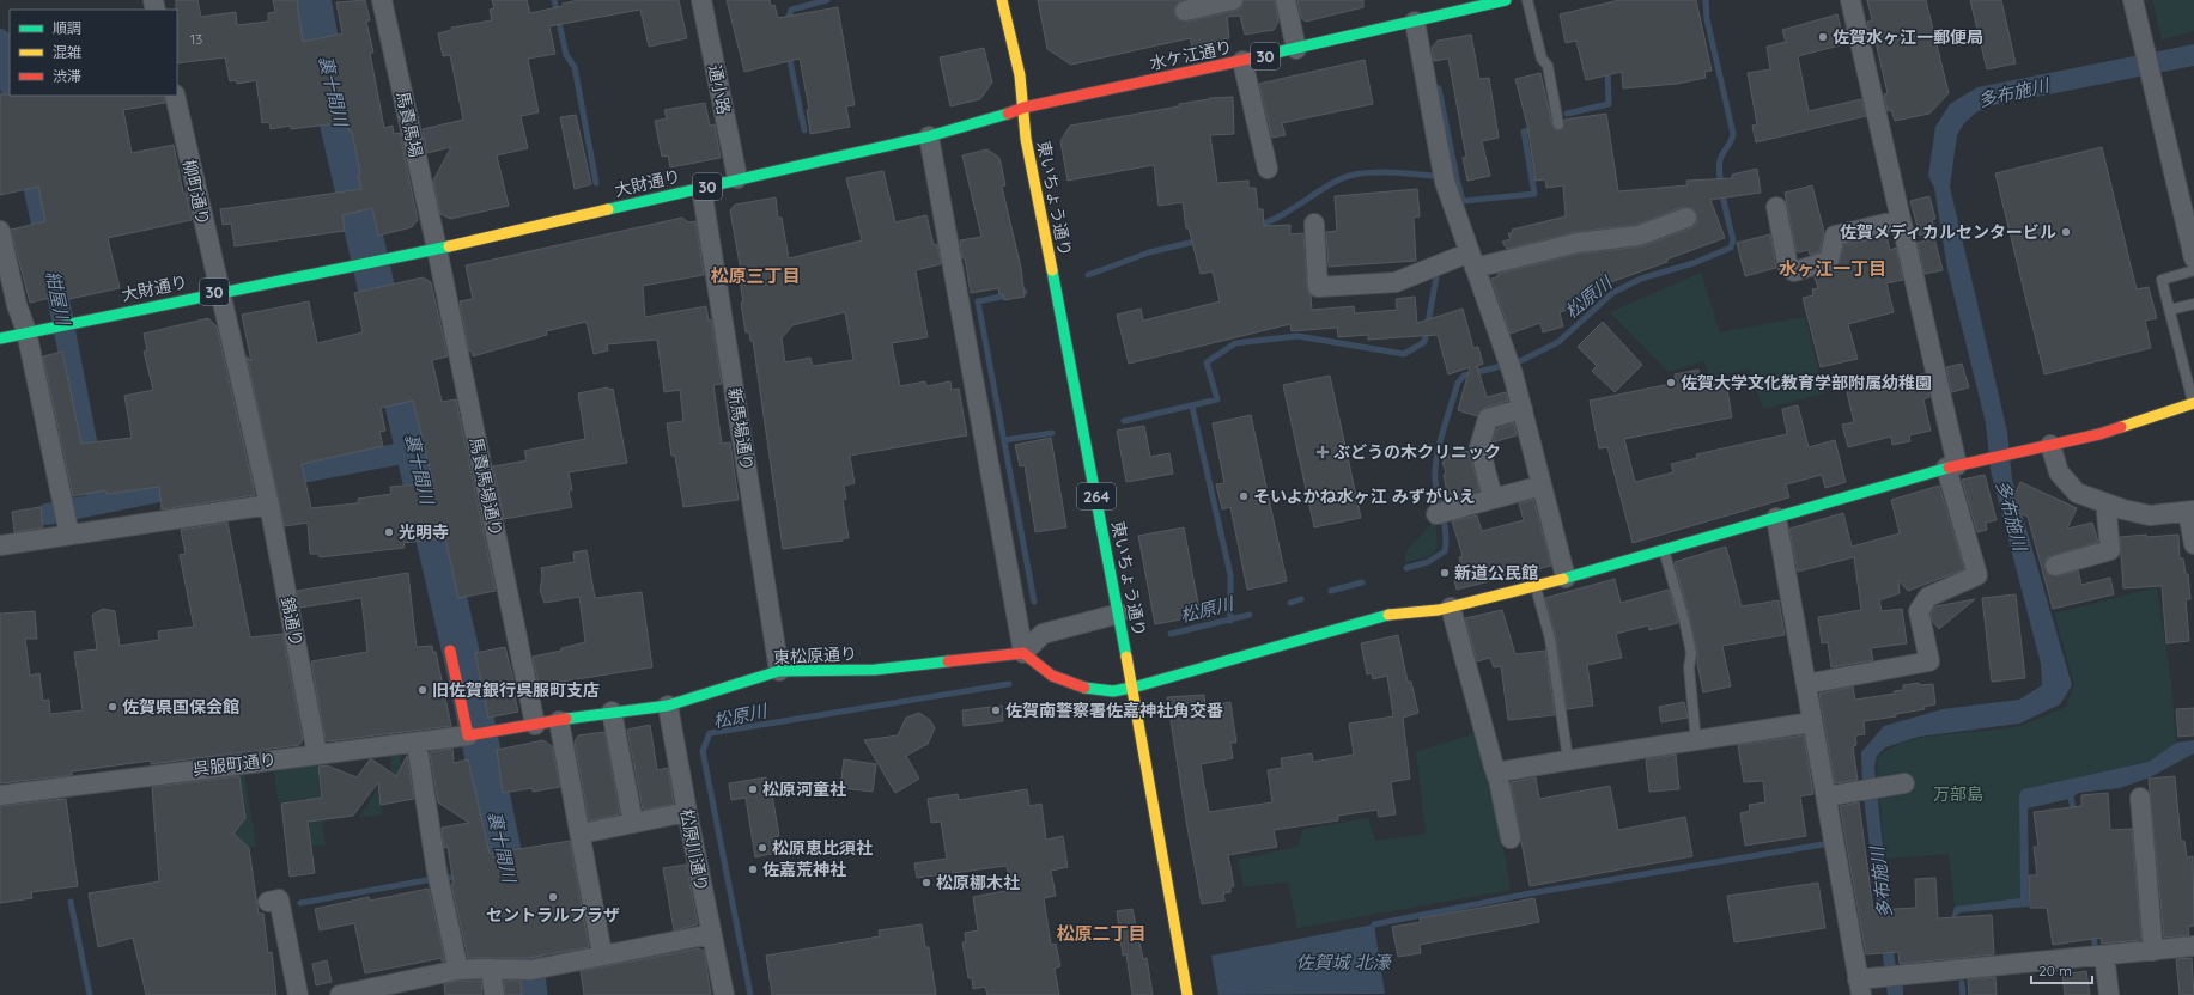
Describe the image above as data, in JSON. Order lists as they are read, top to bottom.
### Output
{
  "streets": {
    "main road": [
      "水ケ江通り",
      "30",
      "大財通り",
      "東いちょう通り",
      "264",
      "東松原通り"
    ],
    "street": [
      "通小路",
      "馬責馬場",
      "柳町通り",
      "新馬場通り",
      "馬責馬場通り",
      "錦通り",
      "呉服町通り",
      "松原川通り"
    ]
  },
  "crossings": [
    ["水ケ江通り", "大財通り"],
    ["水ケ江通り", "東いちょう通り"],
    ["30", "大財通り"],
    ["通小路", "大財通り"],
    ["馬責馬場", "大財通り"],
    ["馬責馬場", "馬責馬場通り"],
    ["大財通り", "柳町通り"],
    ["大財通り", "東いちょう通り"],
    ["大財通り", "新馬場通り"],
    ["大財通り", "馬責馬場通り"],
    ["大財通り", "錦通り"],
    ["柳町通り", "錦通り"],
    ["新馬場通り", "東松原通り"],
    ["馬責馬場通り", "東松原通り"],
    ["錦通り", "呉服町通り"],
    ["東松原通り", "呉服町通り"],
    ["東松原通り", "松原川通り"]
  ],
  "districts": ["水ヶ江一丁目", "松原三丁目", "松原二丁目"],
  "water": [
    "裏十間川",
    "多布施川",
    "紺屋川",
    "松原川",
    "佐賀城 北濠"
  ],
  "parks": ["万部島"],
  "places": {
    "other": [
      "佐賀水ヶ江一郵便局",
      "佐賀メディカルセンタービル",
      "佐賀大学文化教育学部附属幼稚園",
      "そいよかね水ヶ江 みずがいえ",
      "光明寺",
      "新道公民館",
      "旧佐賀銀行呉服町支店",
      "佐賀県国保会館",
      "佐賀南警察署佐嘉神社角交番",
      "松原河童社",
      "松原恵比須社",
      "佐嘉荒神社",
      "松原梛木社",
      "セントラルプラザ"
    ],
    "health": ["ぶどうの木クリニック"]
  },
  "house_numbers": ["13"],
  "legend": ["順調", "混雑", "渋滞"],
  "scale_bar": "20 m"
}
